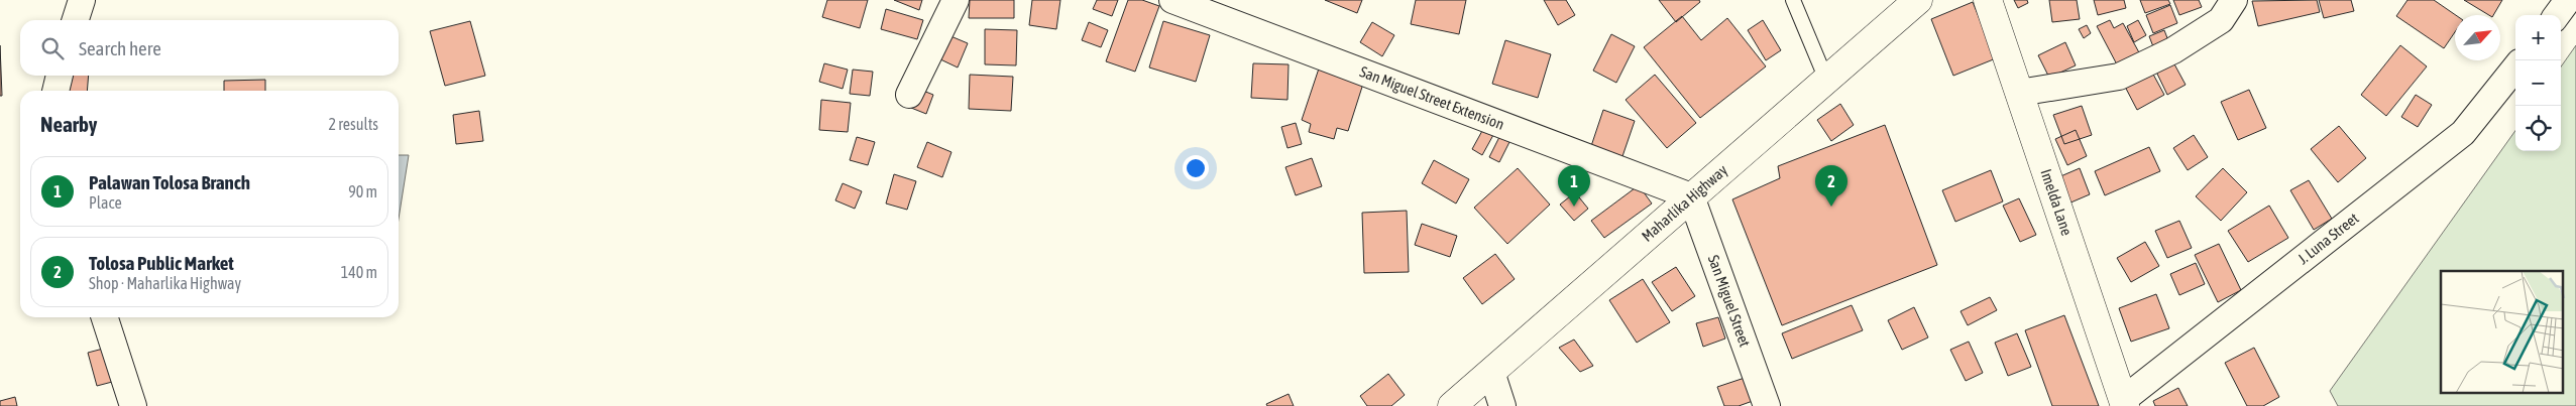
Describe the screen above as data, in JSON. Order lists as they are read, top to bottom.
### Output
{
  "streets": {
    "main road": ["Maharlika Highway", "Imelda Lane"],
    "street": ["San Miguel Street Extension", "J. Luna Street", "San Miguel Street"]
  },
  "crossings": [
    ["San Miguel Street Extension", "Maharlika Highway"],
    ["San Miguel Street Extension", "San Miguel Street"],
    ["Maharlika Highway", "San Miguel Street"],
    ["Imelda Lane", "J. Luna Street"]
  ],
  "north": "top right",
  "page": {
    "map_buttons": ["+", "−"],
    "search": "Search here",
    "heading": ["Nearby", "2 results"],
    "list": [
      {
        "mark": "1",
        "name": "Palawan Tolosa Branch",
        "note": "Place",
        "value": "90 m"
      },
      {
        "mark": "2",
        "name": "Tolosa Public Market",
        "note": "Shop · Maharlika Highway",
        "value": "140 m"
      }
    ],
    "pins": ["1", "2"]
  }
}
